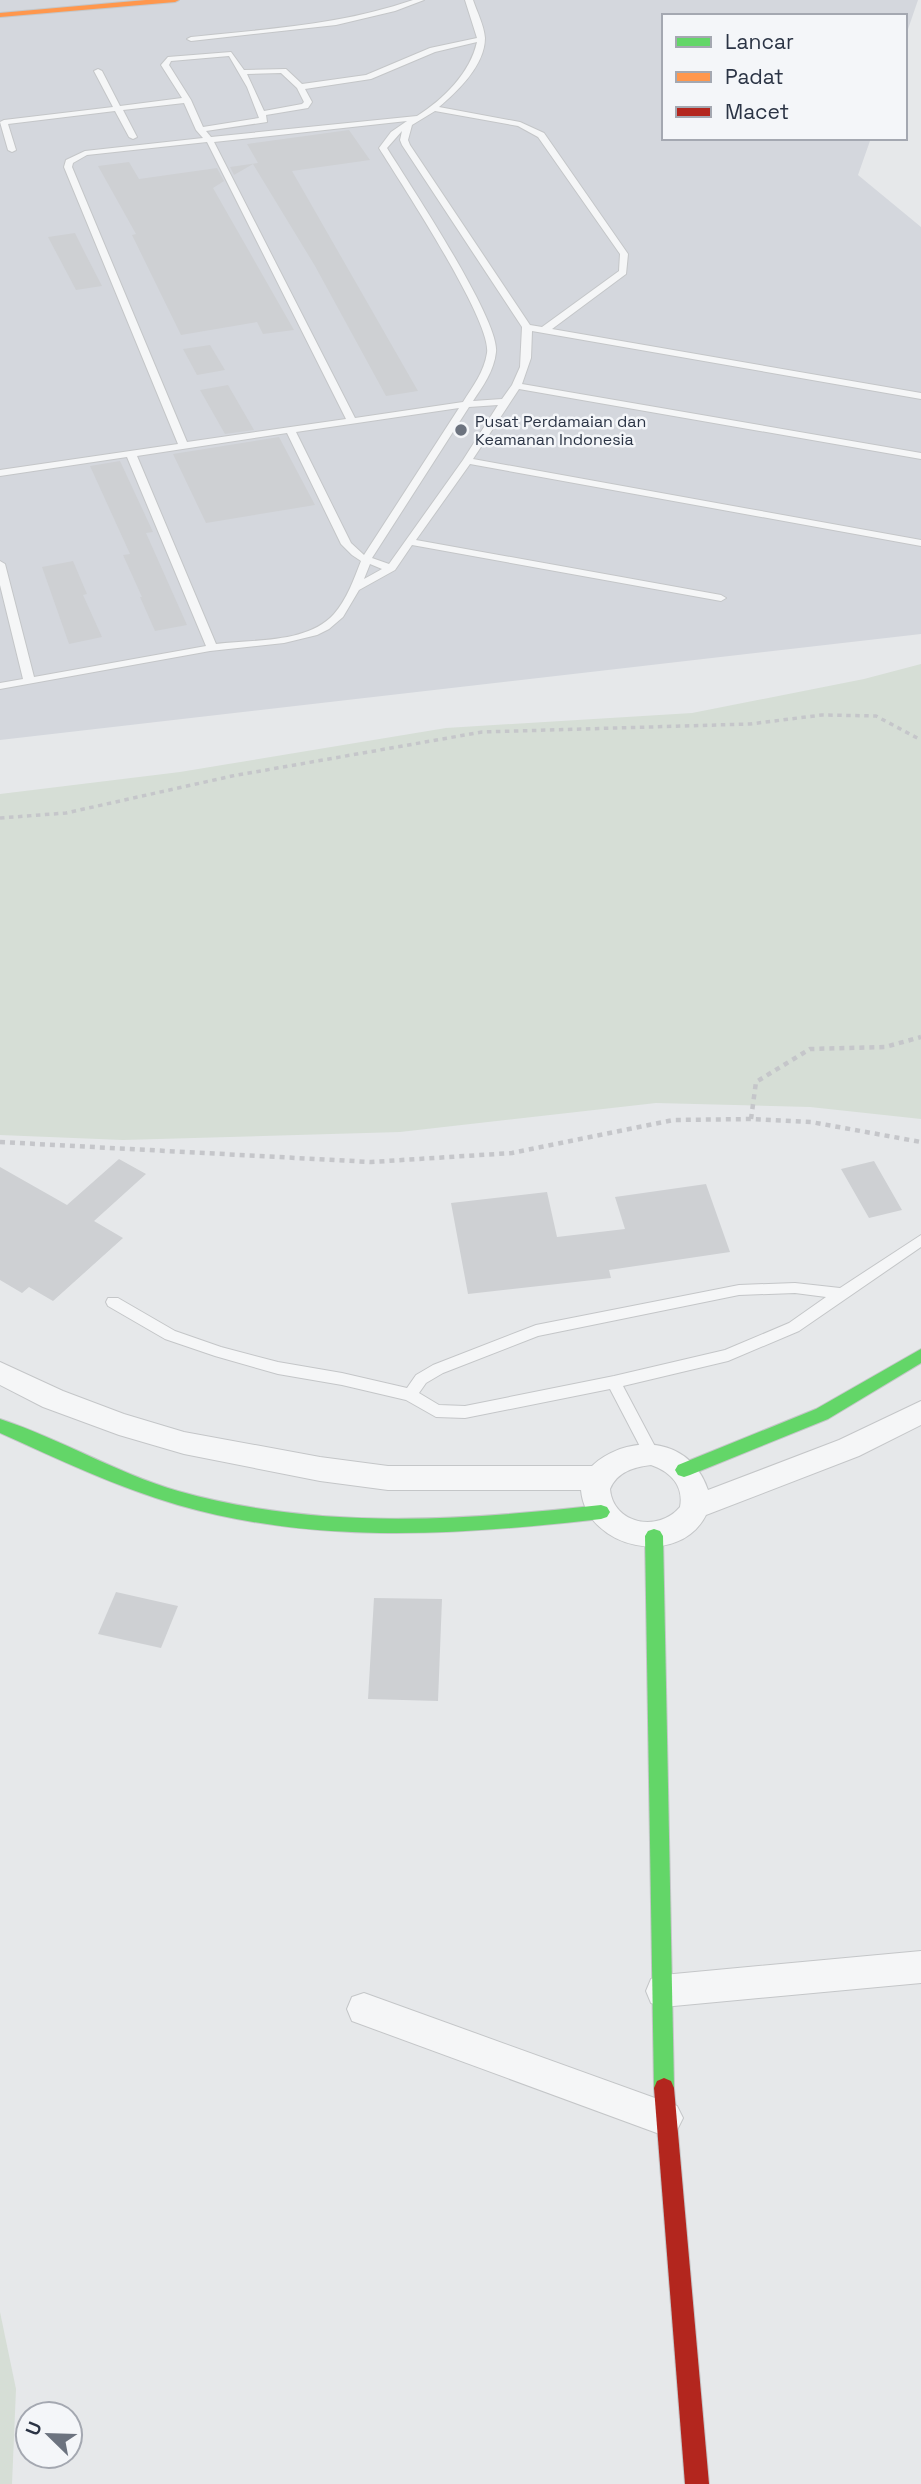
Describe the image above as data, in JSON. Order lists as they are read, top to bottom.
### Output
{
  "places": ["Pusat Perdamaian dan Keamanan Indonesia"],
  "legend": ["Lancar", "Padat", "Macet"],
  "north": "top left"
}
